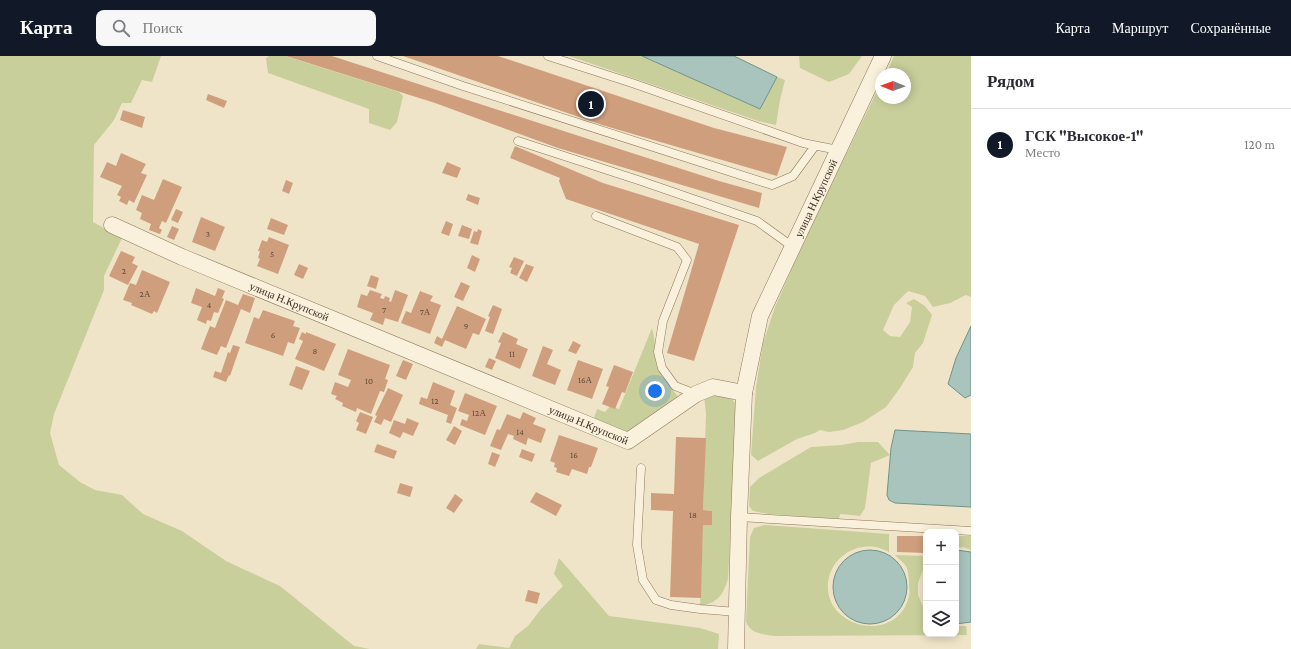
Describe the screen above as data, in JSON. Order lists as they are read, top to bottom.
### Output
{
  "streets": {
    "street": ["улица Н.Крупской"]
  },
  "house_numbers": [
    "3",
    "5",
    "2",
    "2А",
    "4",
    "7",
    "7А",
    "9",
    "6",
    "8",
    "11",
    "16А",
    "10",
    "12",
    "12А",
    "14",
    "16",
    "18"
  ],
  "north": "left",
  "page": {
    "header": "Карта",
    "search": "Поиск",
    "nav": ["Карта", "Маршрут", "Сохранённые"],
    "heading": "Рядом",
    "pins": "1",
    "list": [
      {
        "mark": "1",
        "name": "ГСК \"Высокое-1\"",
        "note": "Место",
        "value": "120 m"
      }
    ],
    "map_buttons": ["+", "−"]
  }
}
